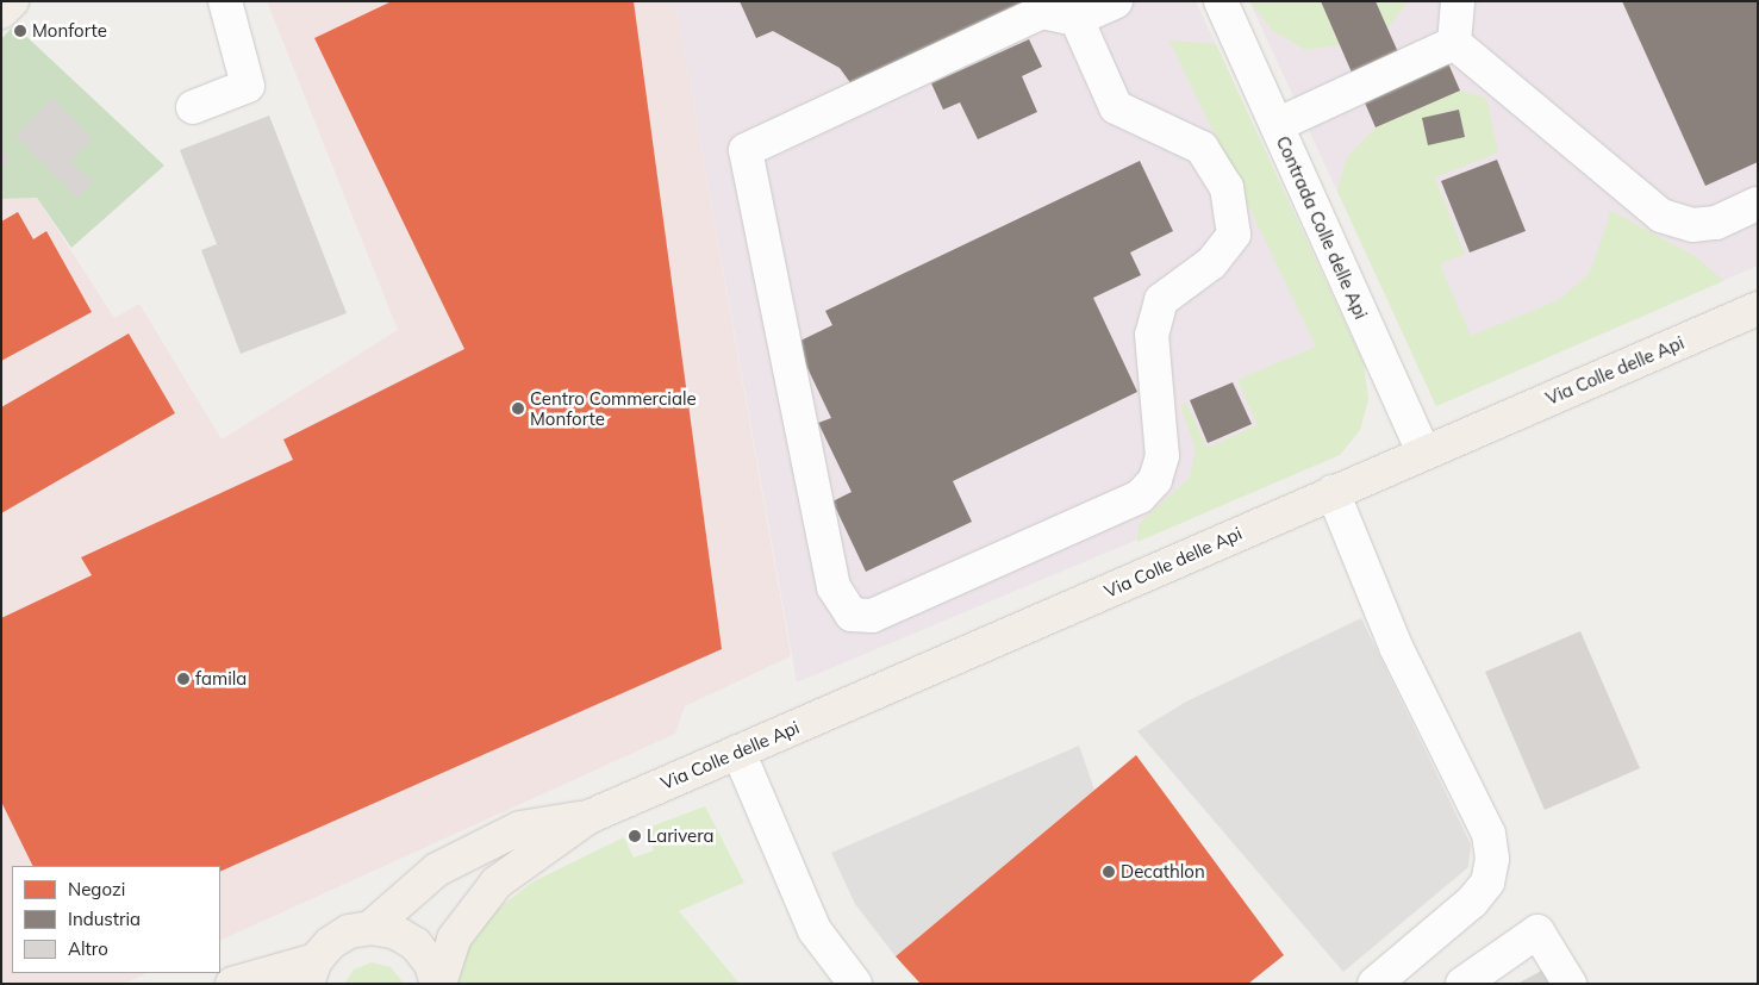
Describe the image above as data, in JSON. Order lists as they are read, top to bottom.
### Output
{
  "streets": {
    "main road": ["Via Colle delle Api"],
    "street": ["Contrada Colle delle Api"]
  },
  "crossings": [
    ["Contrada Colle delle Api", "Via Colle delle Api"]
  ],
  "places": [
    "Monforte",
    "Centro Commerciale Monforte",
    "famila",
    "Larivera",
    "Decathlon"
  ],
  "legend": ["Negozi", "Industria", "Altro"]
}
